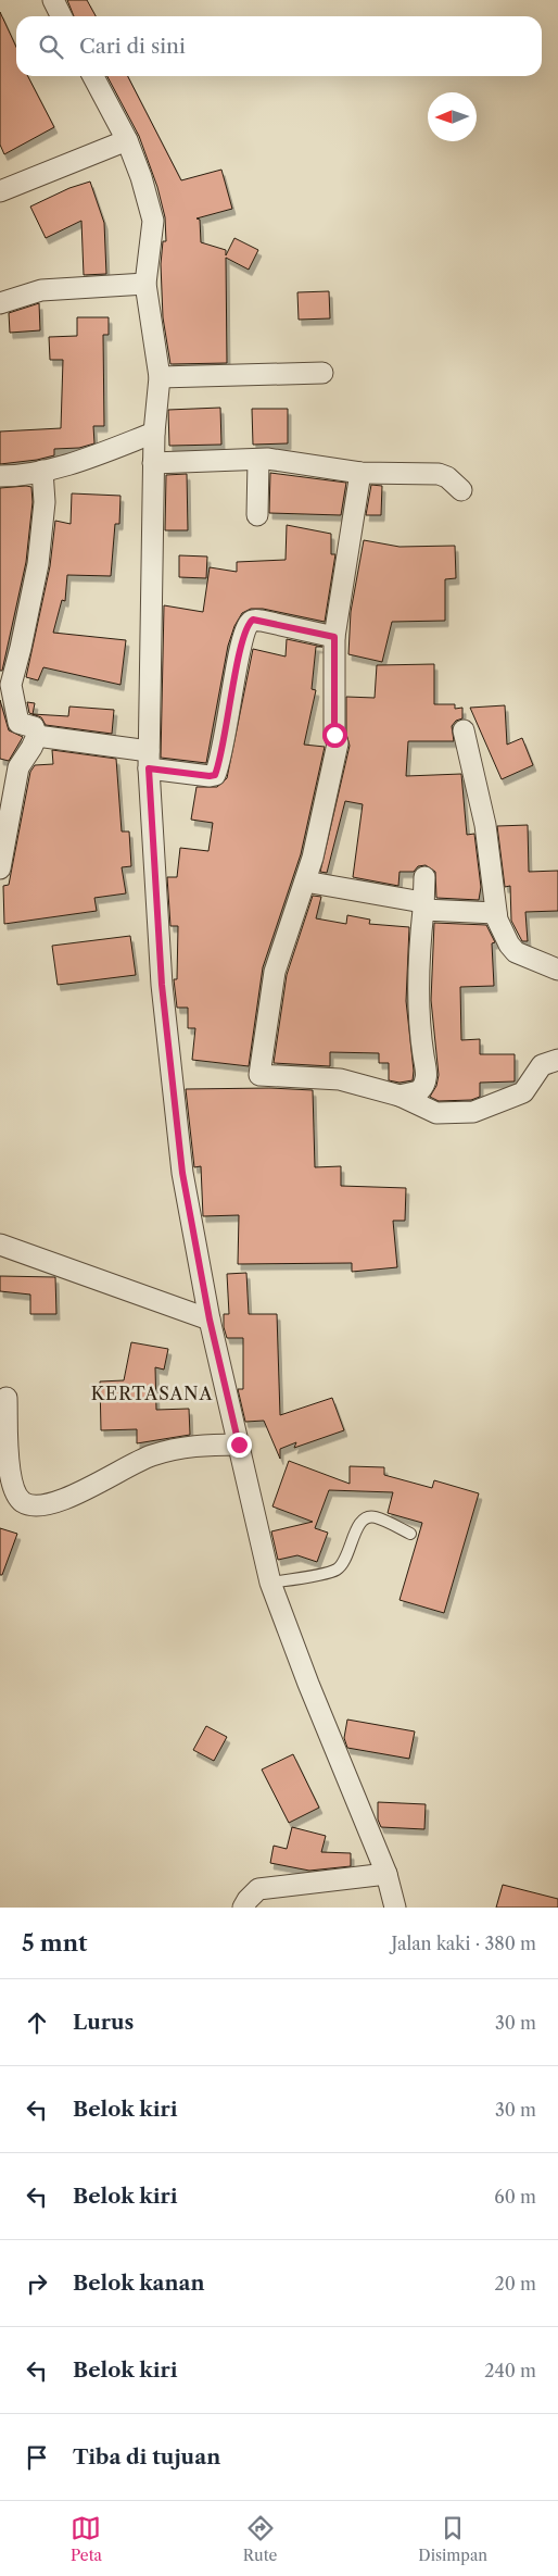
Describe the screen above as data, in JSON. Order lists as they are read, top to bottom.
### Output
{
  "districts": ["KERTASANA"],
  "north": "left",
  "page": {
    "search": "Cari di sini",
    "heading": ["5 mnt", "Jalan kaki · 380 m"],
    "list": [
      ["Lurus", "30 m"],
      ["Belok kiri", "30 m"],
      ["Belok kiri", "60 m"],
      ["Belok kanan", "20 m"],
      ["Belok kiri", "240 m"],
      "Tiba di tujuan"
    ],
    "nav": ["Peta", "Rute", "Disimpan"]
  }
}
